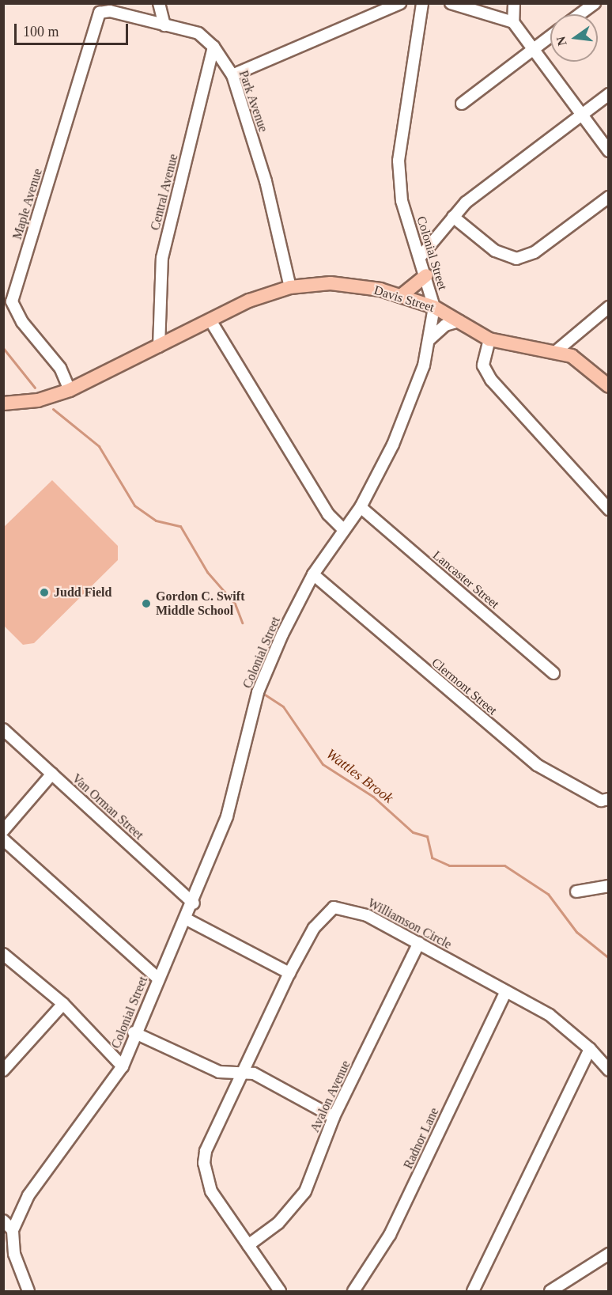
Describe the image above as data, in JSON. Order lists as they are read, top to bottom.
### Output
{
  "streets": {
    "main road": ["Davis Street"],
    "street": [
      "Park Avenue",
      "Central Avenue",
      "Maple Avenue",
      "Colonial Street",
      "Lancaster Street",
      "Clermont Street",
      "Van Orman Street",
      "Williamson Circle",
      "Avalon Avenue",
      "Radnor Lane"
    ]
  },
  "crossings": [
    ["Park Avenue", "Central Avenue"],
    ["Park Avenue", "Maple Avenue"],
    ["Park Avenue", "Davis Street"],
    ["Central Avenue", "Davis Street"],
    ["Maple Avenue", "Davis Street"],
    ["Colonial Street", "Davis Street"],
    ["Colonial Street", "Lancaster Street"],
    ["Colonial Street", "Clermont Street"],
    ["Colonial Street", "Van Orman Street"],
    ["Williamson Circle", "Avalon Avenue"],
    ["Williamson Circle", "Radnor Lane"]
  ],
  "water": ["Wattles Brook"],
  "places": ["Judd Field", "Gordon C. Swift Middle School"],
  "scale_bar": "100 m",
  "north": "left"
}
